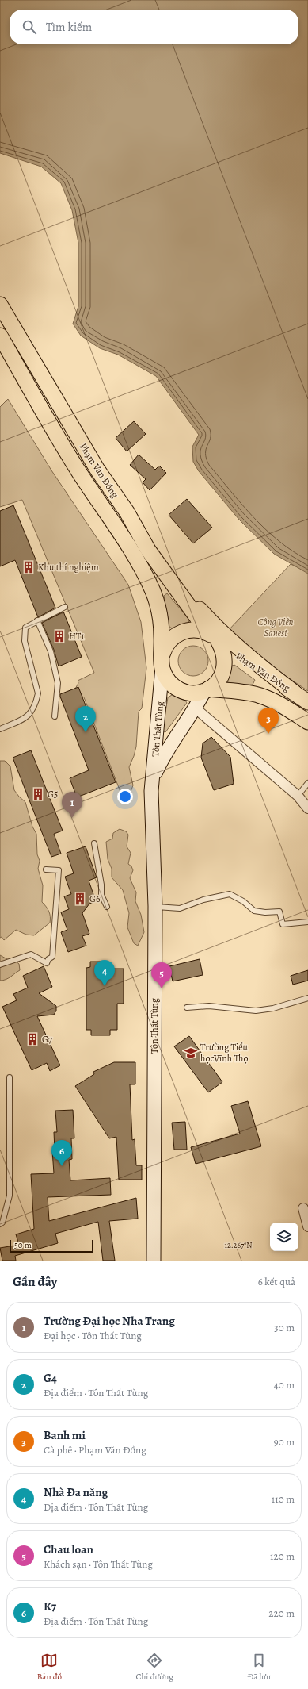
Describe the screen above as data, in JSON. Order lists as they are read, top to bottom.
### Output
{
  "streets": {
    "main road": ["Phạm Văn Đồng", "Tôn Thất Tùng"]
  },
  "crossings": [
    ["Phạm Văn Đồng", "Tôn Thất Tùng"]
  ],
  "parks": ["Công Viên Sanest"],
  "places": {
    "building": [
      "Khu thí nghiệm",
      "HT1",
      "G5",
      "G6",
      "G7"
    ],
    "school or university": ["Trường Tiểu họcVĩnh Thọ"]
  },
  "scale_bar": "50 m",
  "page": {
    "search": "Tìm kiếm",
    "pins": [
      "2",
      "3",
      "1",
      "4",
      "5",
      "6"
    ],
    "scale": "50 m",
    "heading": ["Gần đây", "6 kết quả"],
    "list": [
      {
        "mark": "1",
        "name": "Trường Đại học Nha Trang",
        "note": "Đại học · Tôn Thất Tùng",
        "value": "30 m"
      },
      {
        "mark": "2",
        "name": "G4",
        "note": "Địa điểm · Tôn Thất Tùng",
        "value": "40 m"
      },
      {
        "mark": "3",
        "name": "Banh mi",
        "note": "Cà phê · Phạm Văn Đồng",
        "value": "90 m"
      },
      {
        "mark": "4",
        "name": "Nhà Đa năng",
        "note": "Địa điểm · Tôn Thất Tùng",
        "value": "110 m"
      },
      {
        "mark": "5",
        "name": "Chau loan",
        "note": "Khách sạn · Tôn Thất Tùng",
        "value": "120 m"
      },
      {
        "mark": "6",
        "name": "K7",
        "note": "Địa điểm · Tôn Thất Tùng",
        "value": "220 m"
      }
    ],
    "nav": ["Bản đồ", "Chỉ đường", "Đã lưu"]
  },
  "coordinates": ["12.267°N"]
}
